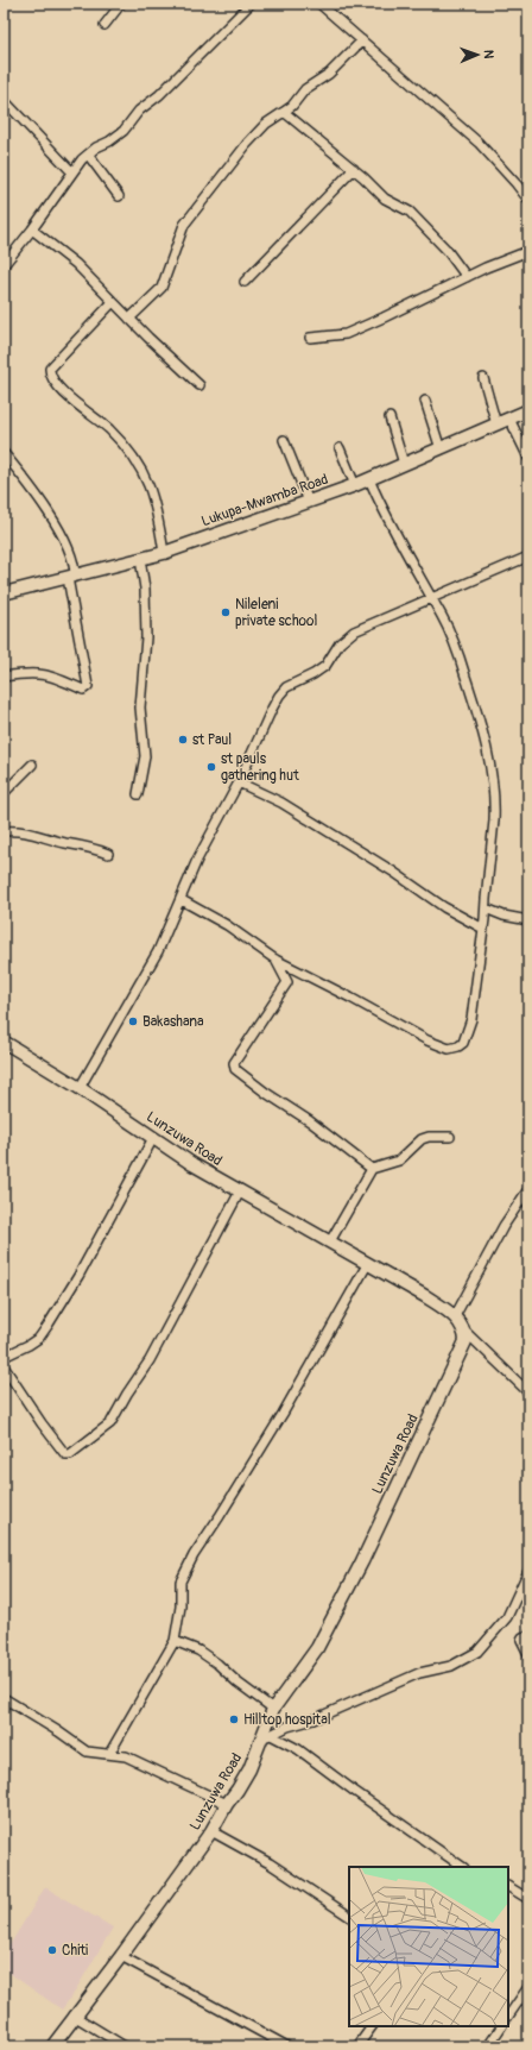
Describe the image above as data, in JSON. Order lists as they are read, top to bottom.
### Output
{
  "streets": {
    "street": ["Lukupa-Mwamba Road", "Lunzuwa Road"]
  },
  "places": [
    "Nileleni private school",
    "st Paul",
    "st pauls gathering hut",
    "Bakashana",
    "Hilltop hospital",
    "Chiti"
  ],
  "north": "right"
}
